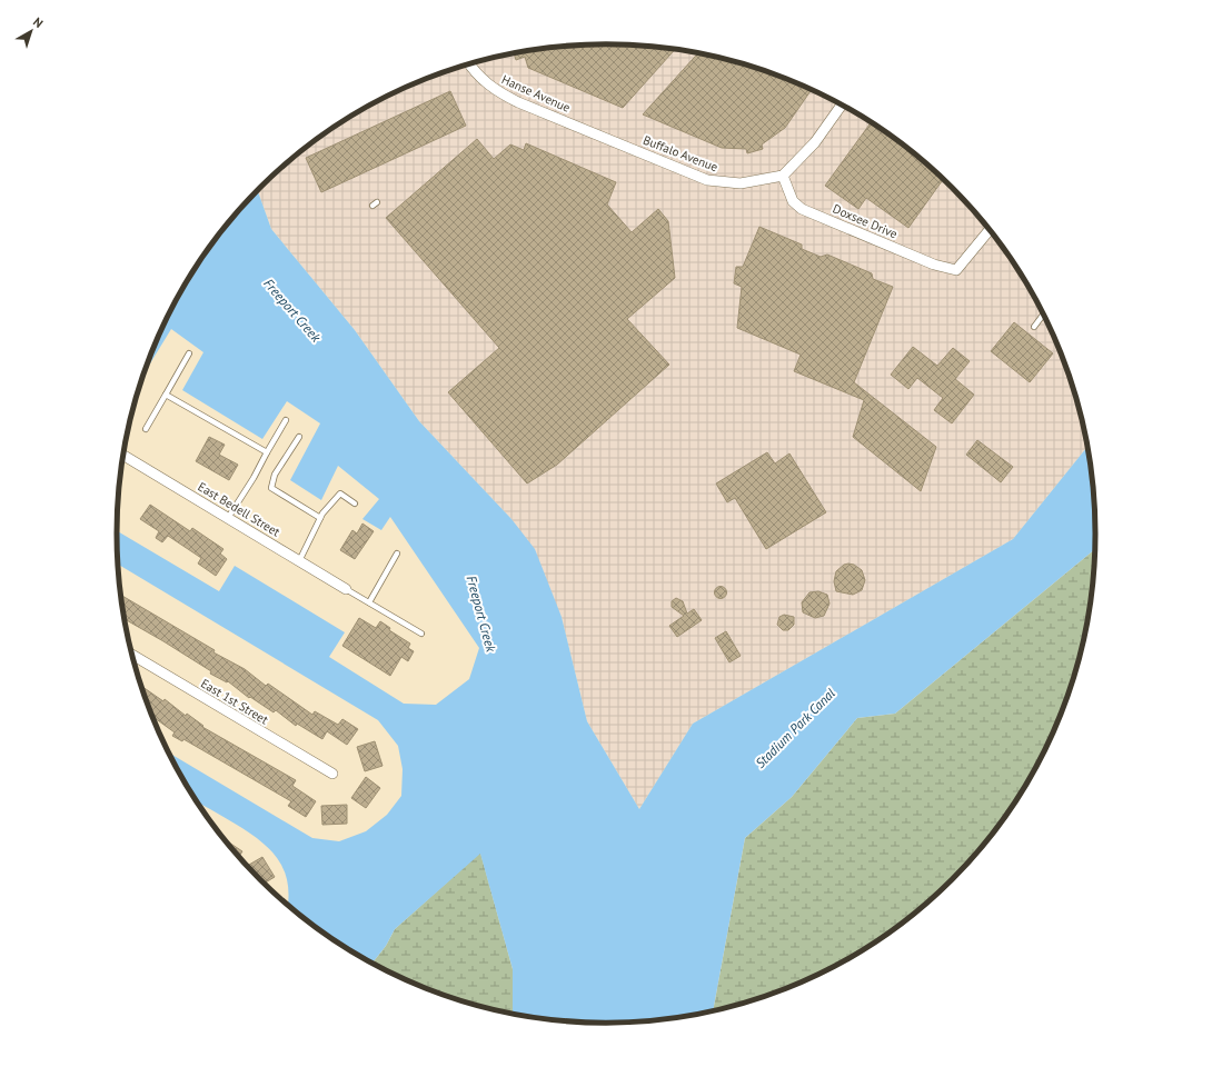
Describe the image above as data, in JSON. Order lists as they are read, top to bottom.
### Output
{
  "streets": {
    "street": [
      "Hanse Avenue",
      "Buffalo Avenue",
      "Doxsee Drive",
      "East Bedell Street",
      "East 1st Street"
    ]
  },
  "crossings": [
    ["Hanse Avenue", "Buffalo Avenue"],
    ["Buffalo Avenue", "Doxsee Drive"]
  ],
  "water": ["Freeport Creek", "Stadium Park Canal"],
  "north": "top right"
}
